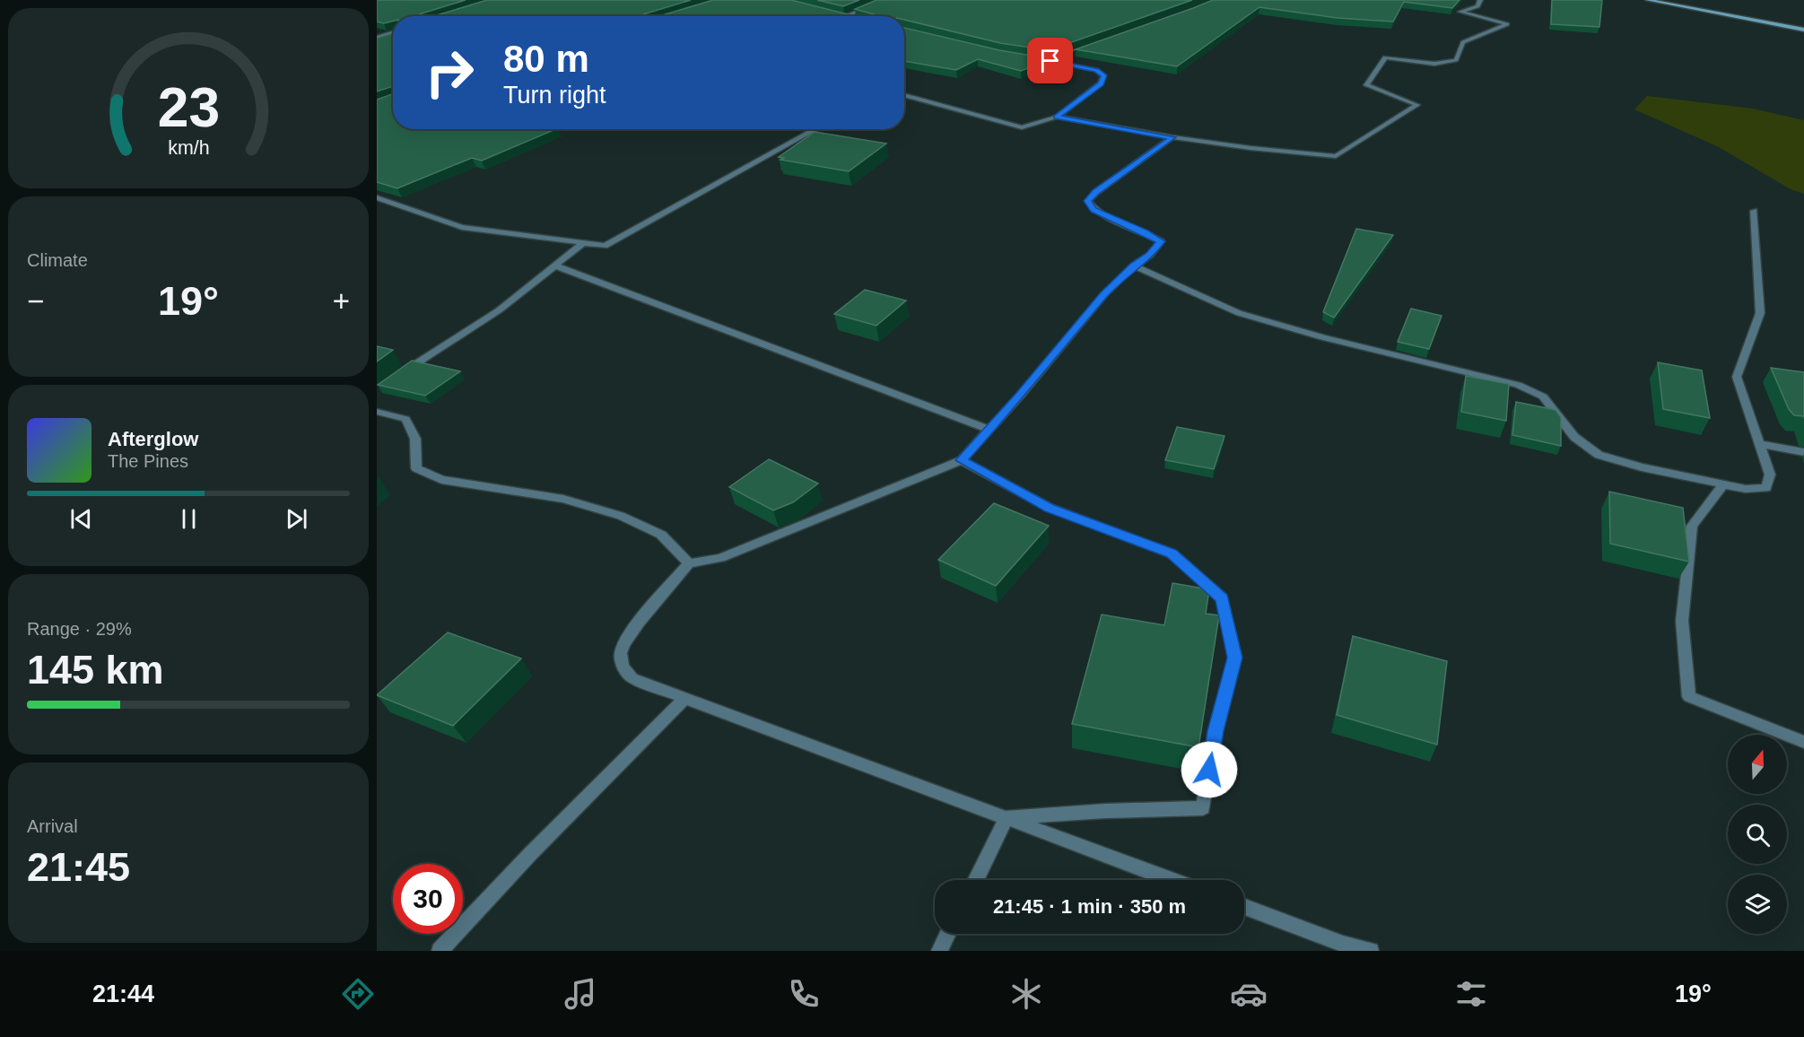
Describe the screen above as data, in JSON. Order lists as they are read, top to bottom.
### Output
{
  "north": "top",
  "page": {
    "turn": ["80 m", "Turn right"],
    "tile": [
      "Climate",
      ["Range · 29%", "145 km"],
      ["Arrival", "21:45"]
    ],
    "heat": ["−", "19°", "+"],
    "song": ["Afterglow", "The Pines"],
    "limit": "30",
    "trip": "21:45 · 1 min · 350 m",
    "tabs": ["21:44", "19°"],
    "gauge": ["23", "km/h"]
  }
}
